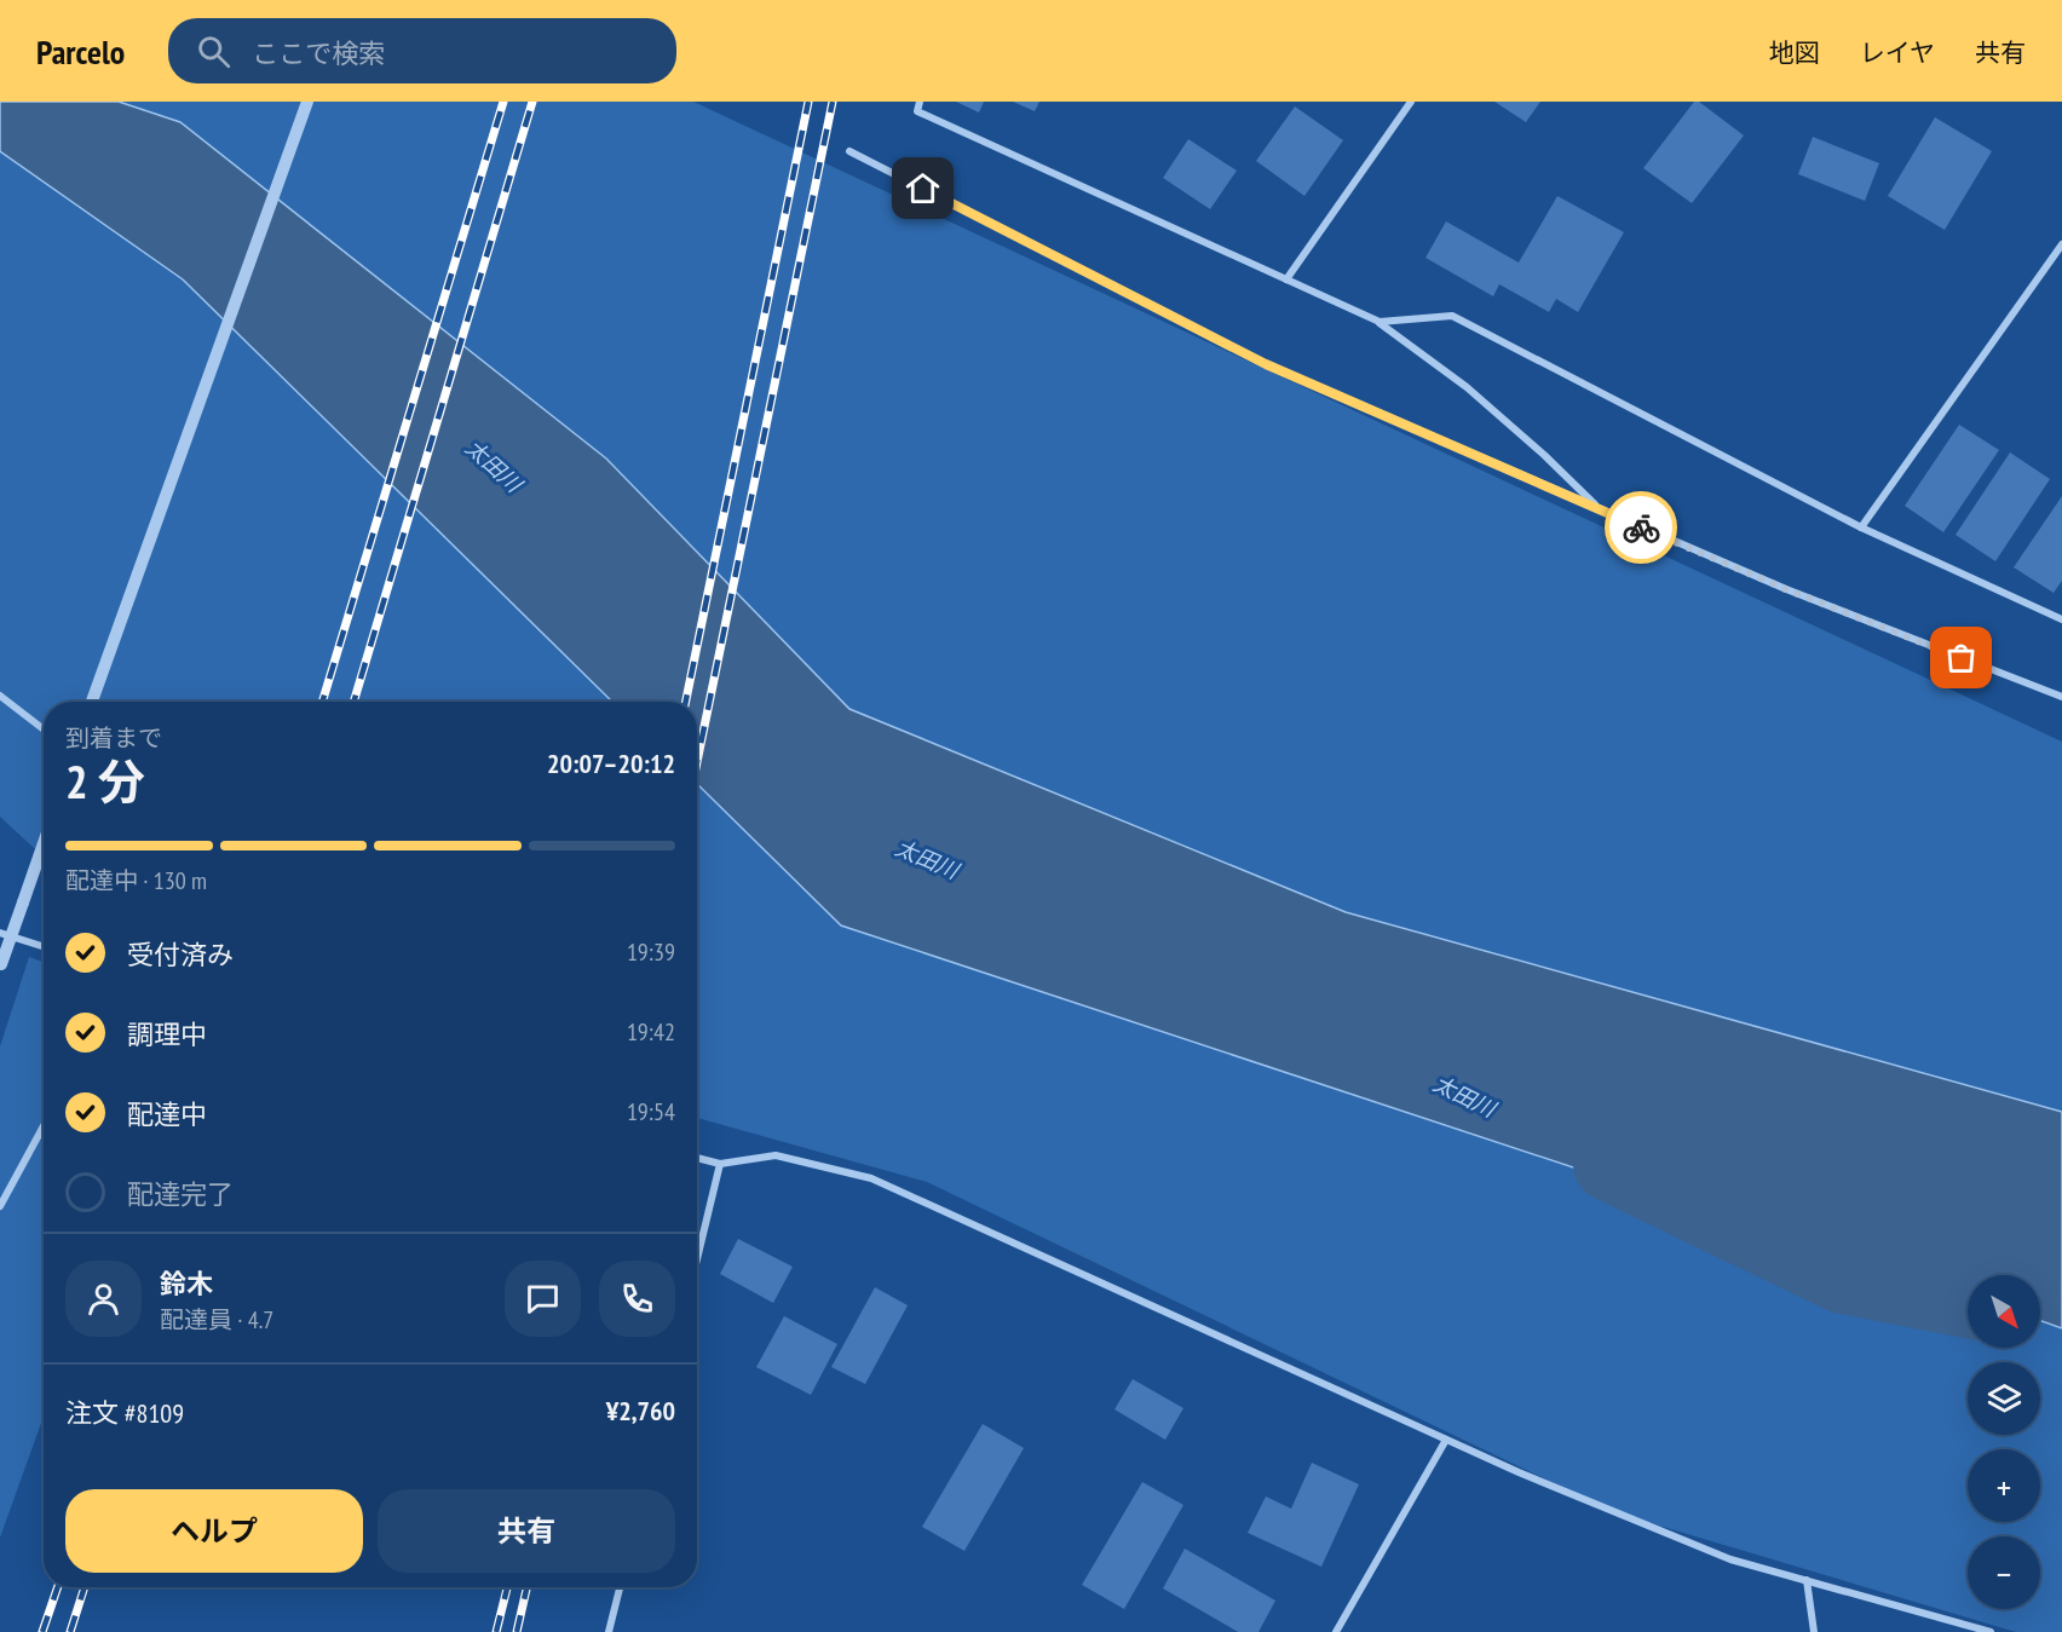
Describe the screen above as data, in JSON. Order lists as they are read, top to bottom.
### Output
{
  "water": ["太田川"],
  "north": "bottom right",
  "page": {
    "header": "Parcelo",
    "search": "ここで検索",
    "nav": ["地図", "レイヤ", "共有"],
    "heading": ["2 分", "到着まで", "20:07–20:12"],
    "panel": [
      "鈴木",
      "配達員 · 4.7",
      "注文 #8109",
      "¥2,760"
    ],
    "bar": "配達中 · 130 m",
    "list": [
      ["受付済み", "19:39"],
      ["調理中", "19:42"],
      ["配達中", "19:54"],
      "配達完了"
    ],
    "map_buttons": ["+", "−"],
    "buttons": ["ヘルプ", "共有"]
  }
}
